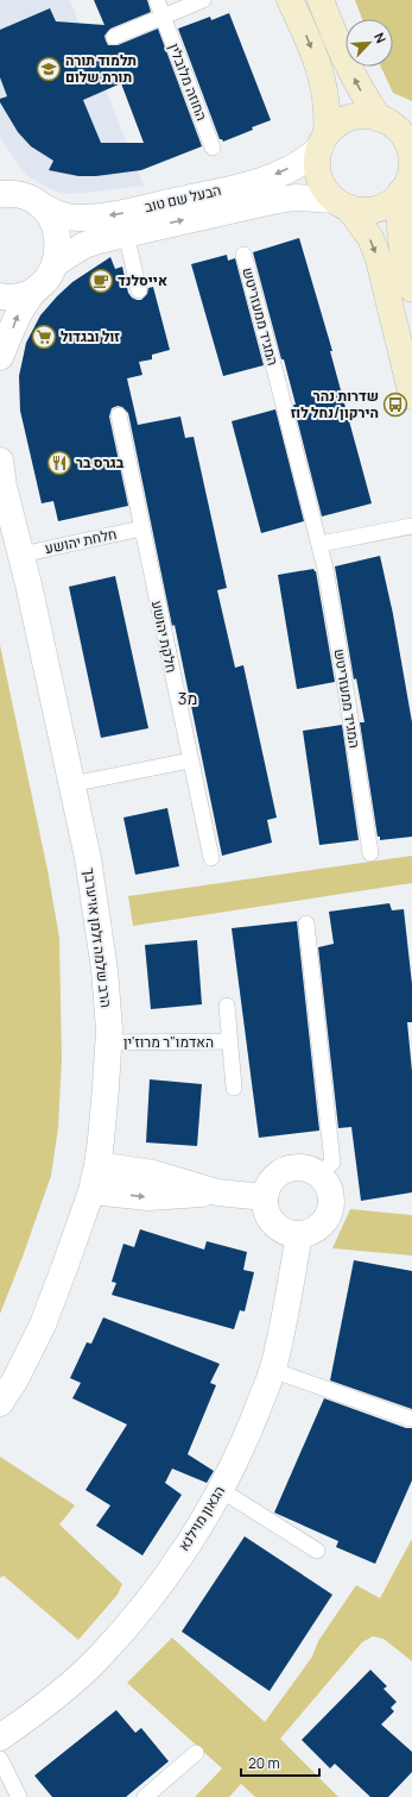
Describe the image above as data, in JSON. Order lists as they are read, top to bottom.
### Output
{
  "streets": {
    "street": ["הבעל שם טוב", "הרב שלמה זלמן אויערבך", "הגאון מוילנא"],
    "lane": [
      "החוזה מלובלין",
      "המגיד ממעזריטש",
      "חלחת יהושע",
      "חלקת יהושע",
      "האדמו\"ר מרוז'ין"
    ]
  },
  "crossings": [
    ["חלחת יהושע", "חלקת יהושע"],
    ["חלחת יהושע", "הרב שלמה זלמן אויערבך"],
    ["הרב שלמה זלמן אויערבך", "האדמו\"ר מרוז'ין"]
  ],
  "districts": ["מ3"],
  "places": {
    "school or university": ["תלמוד תורה תורת שלום"],
    "cafe": ["אייסלנד"],
    "supermarket": ["זול ובגדול"],
    "bus stop": ["שדרות נהר הירקון/נחל לוז"],
    "restaurant": ["בגרס בר"]
  },
  "scale_bar": "20 m",
  "north": "top right"
}
